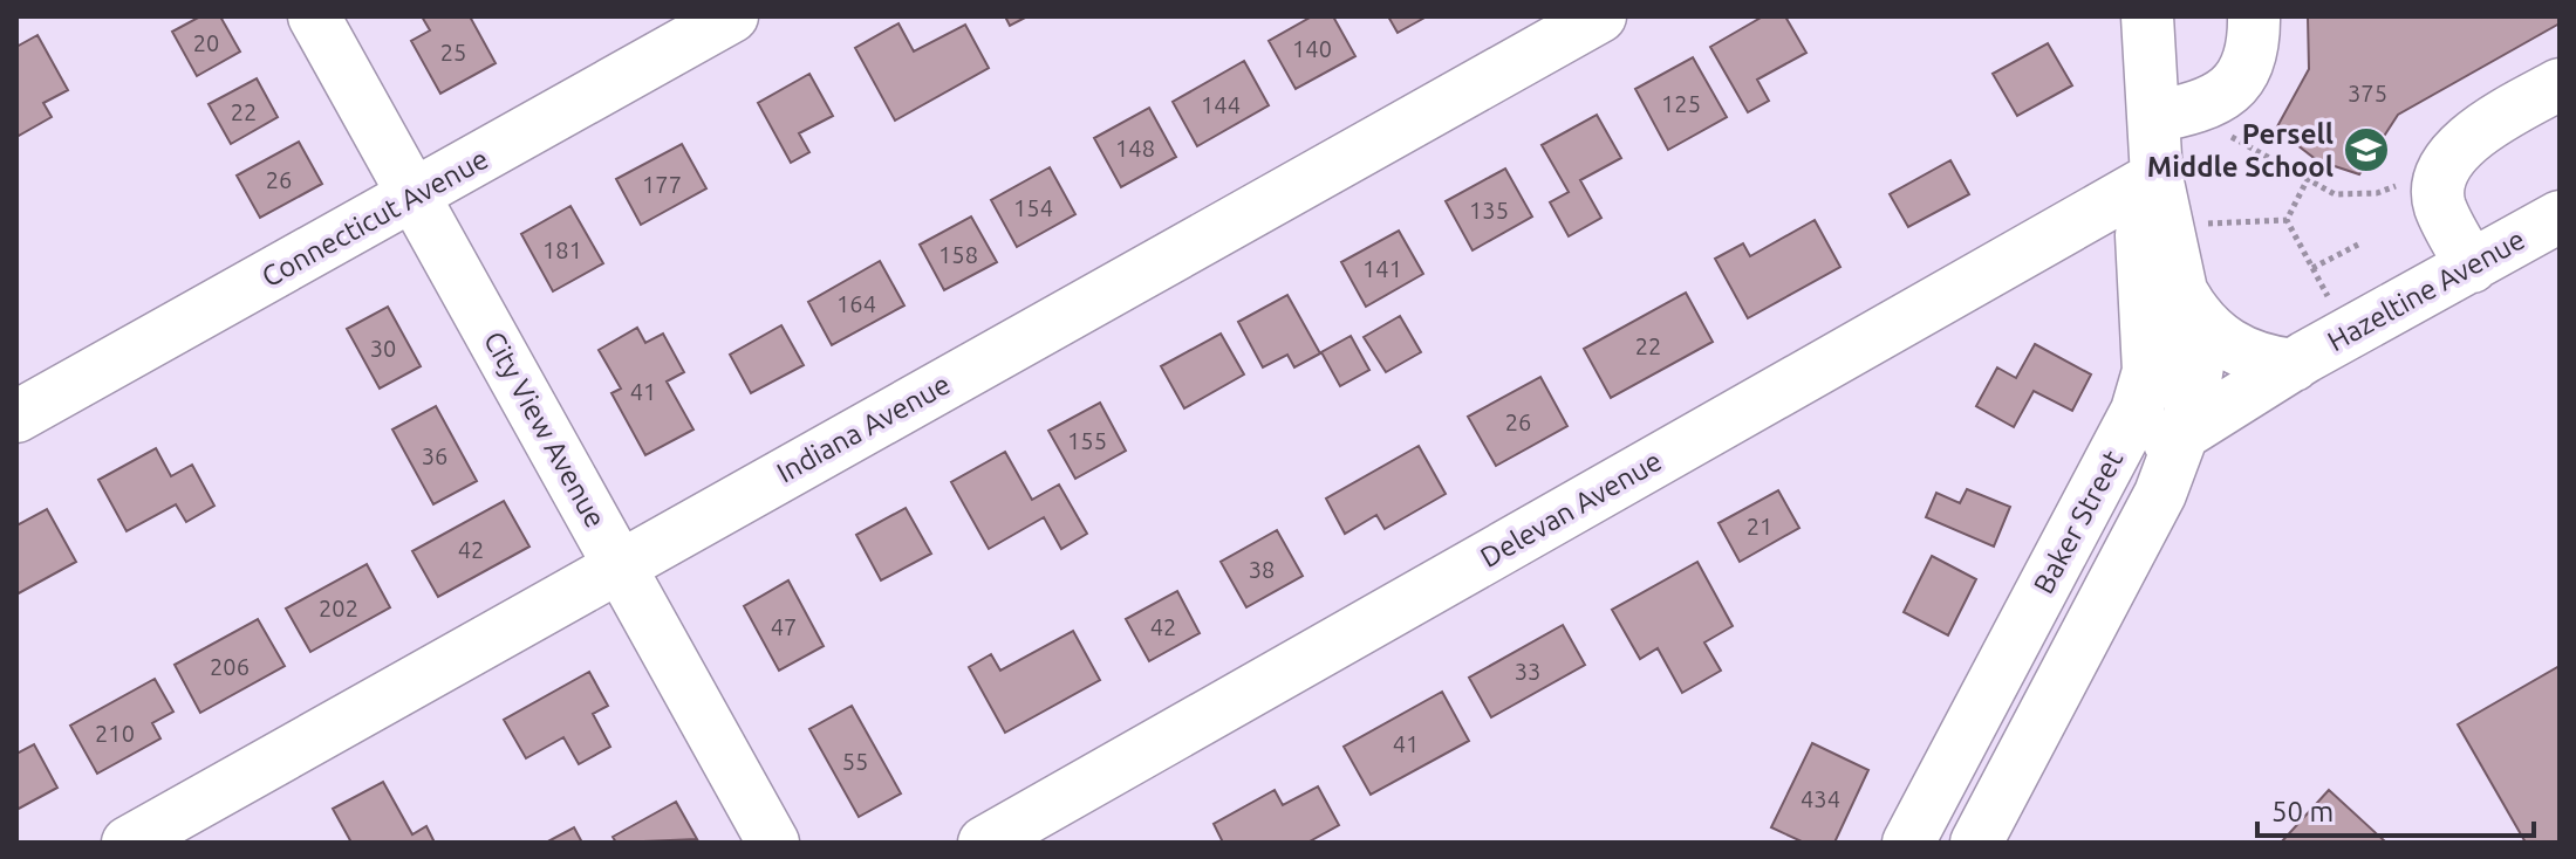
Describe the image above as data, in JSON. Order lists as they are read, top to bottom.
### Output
{
  "streets": {
    "street": [
      "Connecticut Avenue",
      "Hazeltine Avenue",
      "Indiana Avenue",
      "City View Avenue",
      "Delevan Avenue",
      "Baker Street"
    ]
  },
  "crossings": [
    ["Connecticut Avenue", "City View Avenue"],
    ["Hazeltine Avenue", "Baker Street"],
    ["Indiana Avenue", "City View Avenue"],
    ["Delevan Avenue", "Baker Street"]
  ],
  "places": {
    "school or university": ["Persell Middle School"]
  },
  "house_numbers": [
    "20",
    "140",
    "25",
    "375",
    "125",
    "144",
    "22",
    "148",
    "26",
    "177",
    "154",
    "135",
    "181",
    "158",
    "141",
    "164",
    "22",
    "30",
    "41",
    "26",
    "155",
    "36",
    "21",
    "42",
    "38",
    "202",
    "47",
    "42",
    "206",
    "33",
    "210",
    "41",
    "55",
    "434"
  ],
  "scale_bar": "50 m"
}
